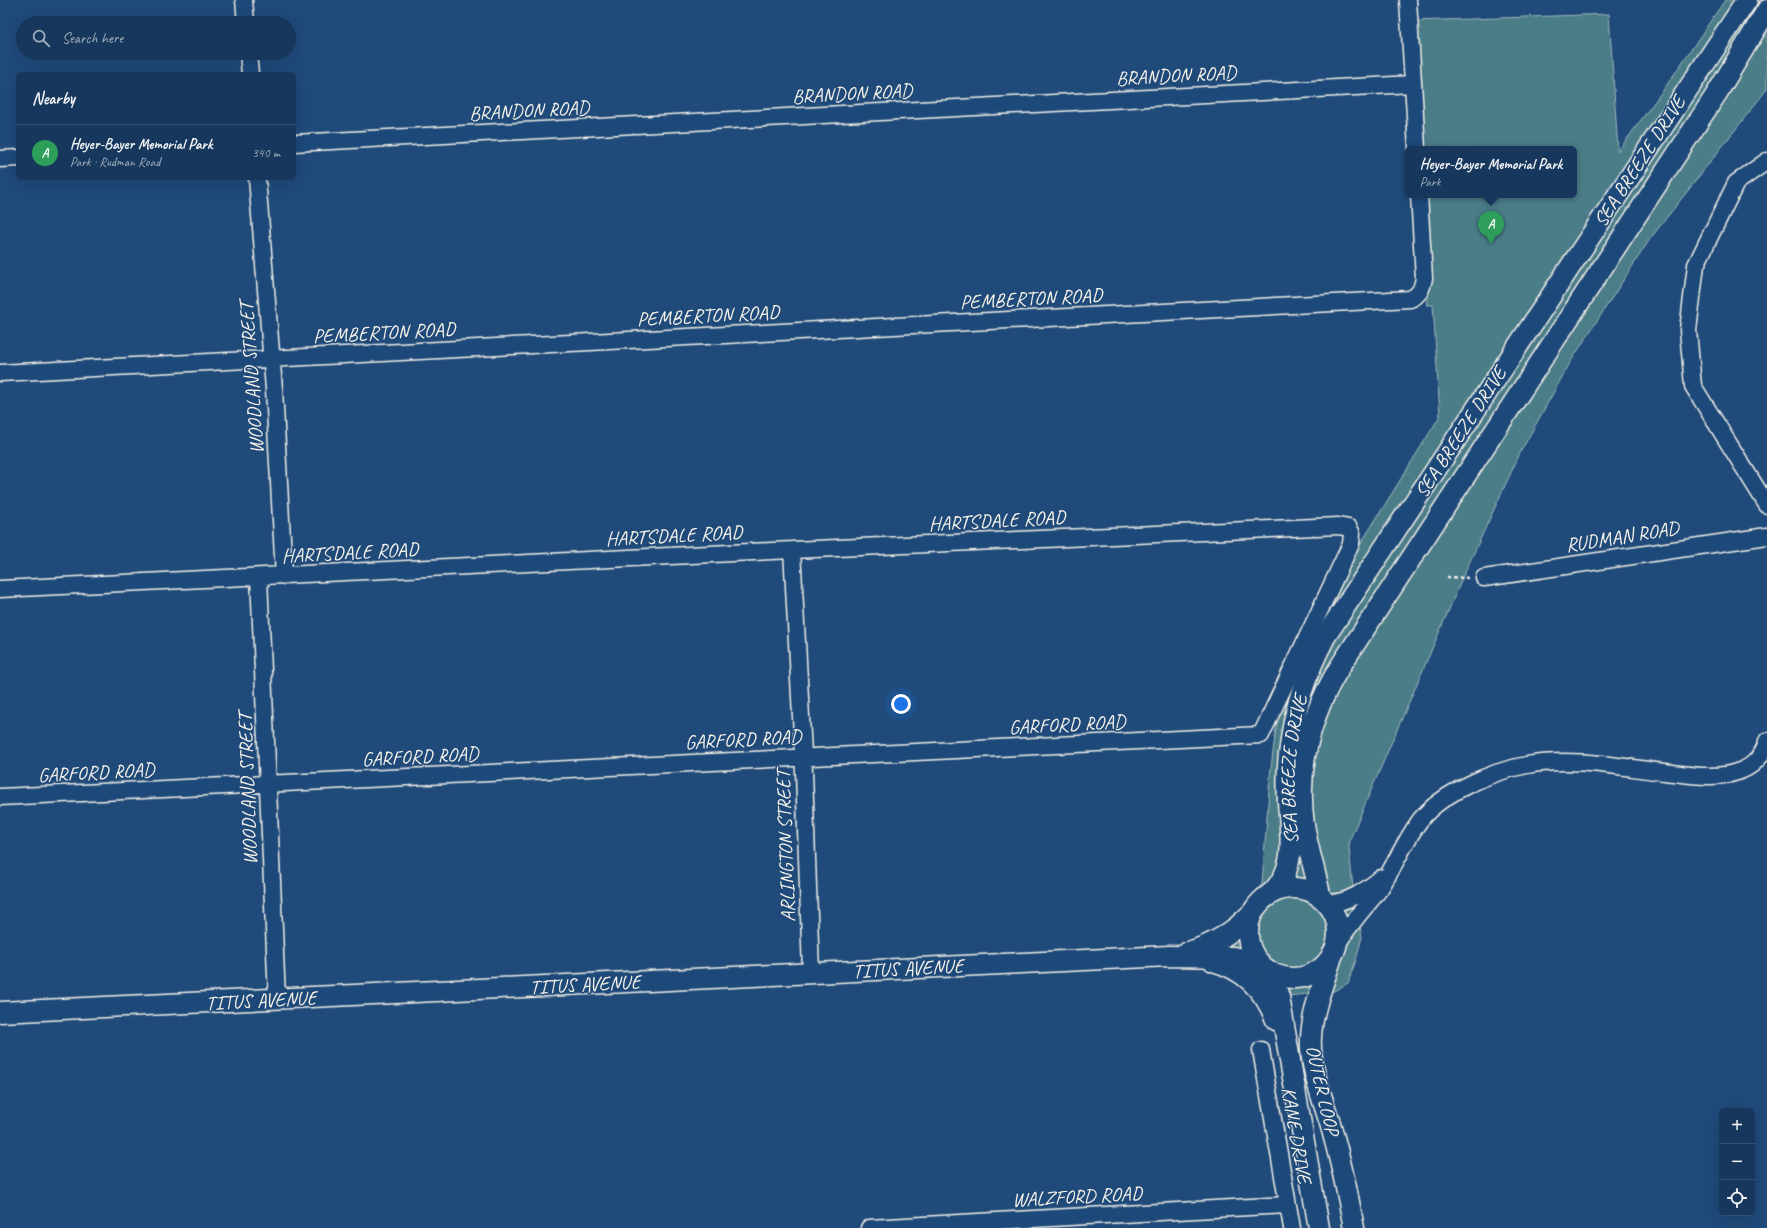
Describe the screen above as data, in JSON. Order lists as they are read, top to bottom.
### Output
{
  "streets": {
    "main road": ["SEA BREEZE DRIVE", "TITUS AVENUE", "OUTER LOOP"],
    "street": [
      "BRANDON ROAD",
      "PEMBERTON ROAD",
      "WOODLAND STREET",
      "HARTSDALE ROAD",
      "RUDMAN ROAD",
      "GARFORD ROAD",
      "ARLINGTON STREET",
      "KANE DRIVE",
      "WALZFORD ROAD"
    ]
  },
  "crossings": [
    ["SEA BREEZE DRIVE", "TITUS AVENUE"],
    ["SEA BREEZE DRIVE", "OUTER LOOP"],
    ["PEMBERTON ROAD", "WOODLAND STREET"],
    ["WOODLAND STREET", "HARTSDALE ROAD"],
    ["WOODLAND STREET", "GARFORD ROAD"],
    ["WOODLAND STREET", "TITUS AVENUE"],
    ["HARTSDALE ROAD", "GARFORD ROAD"],
    ["HARTSDALE ROAD", "ARLINGTON STREET"],
    ["GARFORD ROAD", "ARLINGTON STREET"],
    ["ARLINGTON STREET", "TITUS AVENUE"],
    ["TITUS AVENUE", "OUTER LOOP"],
    ["KANE DRIVE", "WALZFORD ROAD"]
  ],
  "page": {
    "search": "Search here",
    "heading": "Nearby",
    "list": [
      {
        "mark": "A",
        "name": "Heyer-Bayer Memorial Park",
        "note": "Park · Rudman Road",
        "value": "340 m"
      }
    ],
    "popup": ["Heyer-Bayer Memorial Park", "Park"],
    "pins": "A",
    "map_buttons": ["+", "−"]
  }
}
